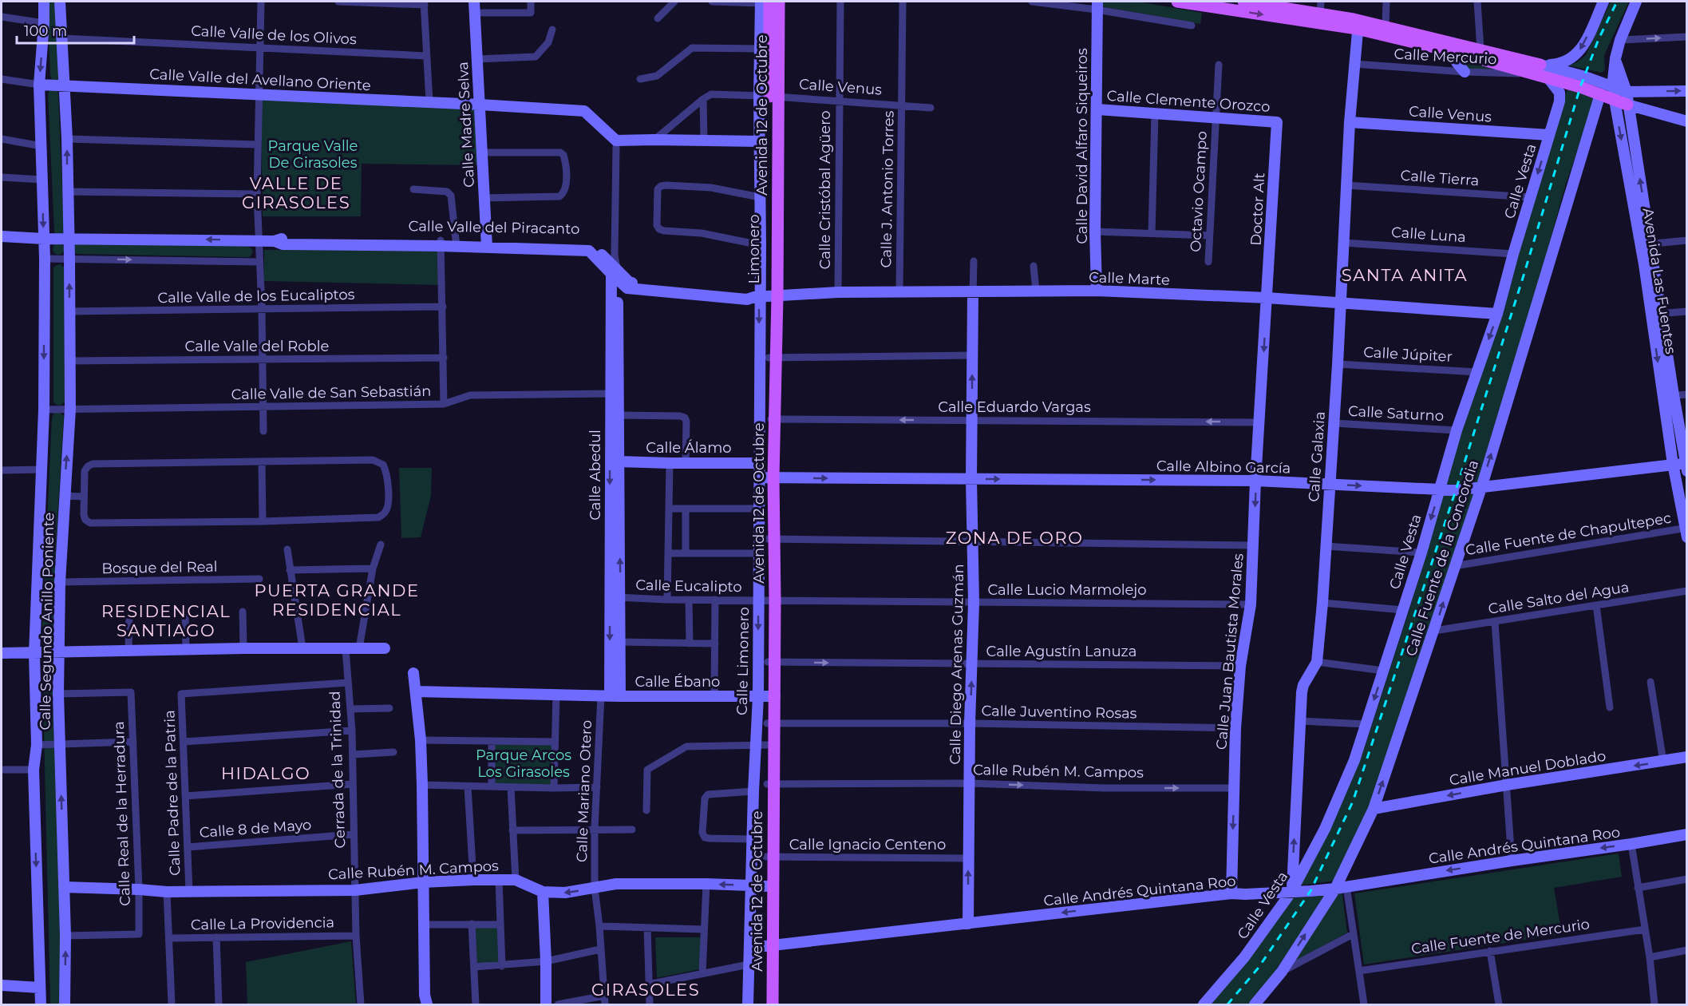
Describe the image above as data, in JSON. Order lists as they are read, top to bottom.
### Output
{
  "streets": {
    "main road": [
      "Calle Valle del Avellano Oriente",
      "Calle Venus",
      "Calle Clemente Orozco",
      "Avenida 12 de Octubre",
      "Calle Madre Selva",
      "Calle David Alfaro Siqueiros",
      "Calle Vesta",
      "Doctor Alt",
      "Calle Valle del Piracanto",
      "Calle Marte",
      "Avenida Las Fuentes",
      "Calle Álamo",
      "Calle Galaxia",
      "Calle Albino García",
      "Calle Abedul",
      "Calle Fuente de la Concordia",
      "Calle Segundo Anillo Poniente",
      "Calle Juan Bautista Morales",
      "Calle Limonero",
      "Calle Diego Arenas Guzmán",
      "Calle Ébano",
      "Calle Manuel Doblado",
      "Calle Rubén M. Campos",
      "Calle Andrés Quintana Roo"
    ],
    "street": [
      "Calle Valle de los Olivos",
      "Calle Mercurio",
      "Calle Tierra",
      "Calle J. Antonio Torres",
      "Calle Cristóbal Agüero",
      "Octavio Ocampo",
      "Calle Luna",
      "Calle Valle de los Eucaliptos",
      "Calle Valle del Roble",
      "Calle Júpiter",
      "Calle Valle de San Sebastián",
      "Calle Eduardo Vargas",
      "Calle Saturno",
      "Calle Fuente de Chapultepec",
      "Bosque del Real",
      "Calle Eucalipto",
      "Calle Lucio Marmolejo",
      "Calle Salto del Agua",
      "Calle Agustín Lanuza",
      "Calle Juventino Rosas",
      "Cerrada de la Trinidad",
      "Calle Mariano Otero",
      "Calle Padre de la Patria",
      "Calle Real de la Herradura",
      "Calle 8 de Mayo",
      "Calle Ignacio Centeno",
      "Calle La Providencia",
      "Calle Fuente de Mercurio"
    ]
  },
  "crossings": [
    ["Calle Valle de los Olivos", "Calle Segundo Anillo Poniente"],
    ["Calle Mercurio", "Calle Galaxia"],
    ["Calle Valle del Avellano Oriente", "Calle Madre Selva"],
    ["Calle Valle del Avellano Oriente", "Calle Abedul"],
    ["Calle Valle del Avellano Oriente", "Calle Segundo Anillo Poniente"],
    ["Calle Venus", "Avenida 12 de Octubre"],
    ["Calle Venus", "Calle Vesta"],
    ["Calle Venus", "Calle J. Antonio Torres"],
    ["Calle Venus", "Calle Cristóbal Agüero"],
    ["Calle Venus", "Calle Galaxia"],
    ["Calle Venus", "Calle Limonero"],
    ["Calle Clemente Orozco", "Calle David Alfaro Siqueiros"],
    ["Calle Clemente Orozco", "Octavio Ocampo"],
    ["Calle Clemente Orozco", "Doctor Alt"],
    ["Avenida 12 de Octubre", "Calle Valle del Piracanto"],
    ["Avenida 12 de Octubre", "Calle Marte"],
    ["Avenida 12 de Octubre", "Calle Eduardo Vargas"],
    ["Avenida 12 de Octubre", "Calle Albino García"],
    ["Avenida 12 de Octubre", "Calle Eucalipto"],
    ["Avenida 12 de Octubre", "Calle Lucio Marmolejo"],
    ["Avenida 12 de Octubre", "Calle Agustín Lanuza"],
    ["Avenida 12 de Octubre", "Calle Limonero"],
    ["Avenida 12 de Octubre", "Calle Ébano"],
    ["Avenida 12 de Octubre", "Calle Juventino Rosas"],
    ["Avenida 12 de Octubre", "Calle Rubén M. Campos"],
    ["Avenida 12 de Octubre", "Calle Ignacio Centeno"],
    ["Avenida 12 de Octubre", "Calle Andrés Quintana Roo"],
    ["Calle Madre Selva", "Calle Valle del Piracanto"],
    ["Calle David Alfaro Siqueiros", "Calle Marte"],
    ["Calle Tierra", "Calle Vesta"],
    ["Calle Tierra", "Calle Galaxia"],
    ["Calle Vesta", "Calle Luna"],
    ["Calle Vesta", "Calle Marte"],
    ["Calle Vesta", "Calle Júpiter"],
    ["Calle Vesta", "Calle Saturno"],
    ["Calle Vesta", "Calle Galaxia"],
    ["Calle Vesta", "Calle Albino García"],
    ["Calle Vesta", "Calle Andrés Quintana Roo"],
    ["Calle J. Antonio Torres", "Calle Marte"],
    ["Calle Cristóbal Agüero", "Calle Marte"],
    ["Doctor Alt", "Calle Marte"],
    ["Doctor Alt", "Calle Juan Bautista Morales"],
    ["Calle Valle del Piracanto", "Calle Marte"],
    ["Calle Valle del Piracanto", "Calle Abedul"],
    ["Calle Valle del Piracanto", "Calle Segundo Anillo Poniente"],
    ["Calle Valle del Piracanto", "Calle Limonero"],
    ["Calle Luna", "Calle Galaxia"],
    ["Calle Marte", "Calle Galaxia"],
    ["Calle Marte", "Calle Juan Bautista Morales"],
    ["Calle Marte", "Calle Limonero"],
    ["Calle Marte", "Calle Diego Arenas Guzmán"],
    ["Avenida Las Fuentes", "Calle Albino García"],
    ["Avenida Las Fuentes", "Calle Fuente de Chapultepec"],
    ["Calle Valle de los Eucaliptos", "Calle Segundo Anillo Poniente"],
    ["Calle Valle del Roble", "Calle Segundo Anillo Poniente"],
    ["Calle Júpiter", "Calle Galaxia"],
    ["Calle Valle de San Sebastián", "Calle Abedul"],
    ["Calle Valle de San Sebastián", "Calle Segundo Anillo Poniente"],
    ["Calle Eduardo Vargas", "Calle Juan Bautista Morales"],
    ["Calle Eduardo Vargas", "Calle Diego Arenas Guzmán"],
    ["Calle Saturno", "Calle Galaxia"],
    ["Calle Álamo", "Calle Abedul"],
    ["Calle Álamo", "Calle Limonero"],
    ["Calle Galaxia", "Calle Albino García"],
    ["Calle Galaxia", "Calle Andrés Quintana Roo"],
    ["Calle Albino García", "Calle Fuente de la Concordia"],
    ["Calle Albino García", "Calle Juan Bautista Morales"],
    ["Calle Albino García", "Calle Limonero"],
    ["Calle Albino García", "Calle Diego Arenas Guzmán"],
    ["Calle Abedul", "Calle Eucalipto"],
    ["Calle Abedul", "Calle Ébano"],
    ["Calle Abedul", "Calle Mariano Otero"],
    ["Calle Fuente de Chapultepec", "Calle Fuente de la Concordia"],
    ["Calle Fuente de la Concordia", "Calle Salto del Agua"],
    ["Calle Fuente de la Concordia", "Calle Manuel Doblado"],
    ["Calle Fuente de la Concordia", "Calle Andrés Quintana Roo"],
    ["Bosque del Real", "Calle Segundo Anillo Poniente"],
    ["Calle Eucalipto", "Calle Lucio Marmolejo"],
    ["Calle Eucalipto", "Calle Limonero"],
    ["Calle Lucio Marmolejo", "Calle Juan Bautista Morales"],
    ["Calle Lucio Marmolejo", "Calle Limonero"],
    ["Calle Lucio Marmolejo", "Calle Diego Arenas Guzmán"],
    ["Calle Segundo Anillo Poniente", "Calle Rubén M. Campos"],
    ["Calle Segundo Anillo Poniente", "Calle Real de la Herradura"],
    ["Calle Agustín Lanuza", "Calle Juan Bautista Morales"],
    ["Calle Agustín Lanuza", "Calle Diego Arenas Guzmán"],
    ["Calle Juan Bautista Morales", "Calle Juventino Rosas"],
    ["Calle Juan Bautista Morales", "Calle Rubén M. Campos"],
    ["Calle Juan Bautista Morales", "Calle Andrés Quintana Roo"],
    ["Calle Limonero", "Calle Ébano"],
    ["Calle Limonero", "Calle Rubén M. Campos"],
    ["Calle Diego Arenas Guzmán", "Calle Juventino Rosas"],
    ["Calle Diego Arenas Guzmán", "Calle Rubén M. Campos"],
    ["Calle Diego Arenas Guzmán", "Calle Ignacio Centeno"],
    ["Calle Diego Arenas Guzmán", "Calle Andrés Quintana Roo"],
    ["Calle Ébano", "Calle Mariano Otero"],
    ["Cerrada de la Trinidad", "Calle Rubén M. Campos"],
    ["Cerrada de la Trinidad", "Calle Padre de la Patria"],
    ["Cerrada de la Trinidad", "Calle 8 de Mayo"],
    ["Cerrada de la Trinidad", "Calle La Providencia"],
    ["Calle Rubén M. Campos", "Calle Mariano Otero"],
    ["Calle Rubén M. Campos", "Calle Padre de la Patria"],
    ["Calle Rubén M. Campos", "Calle Real de la Herradura"],
    ["Calle Padre de la Patria", "Calle 8 de Mayo"]
  ],
  "one_way": [
    "Calle Albino García",
    "Calle Fuente de la Concordia",
    "Calle Agustín Lanuza",
    "Calle Juan Bautista Morales",
    "Calle Manuel Doblado",
    "Calle Andrés Quintana Roo"
  ],
  "districts": [
    "VALLE DE GIRASOLES",
    "SANTA ANITA",
    "ZONA DE ORO",
    "PUERTA GRANDE RESIDENCIAL",
    "RESIDENCIAL SANTIAGO",
    "HIDALGO",
    "GIRASOLES"
  ],
  "parks": ["Parque Valle De Girasoles", "Parque Arcos Los Girasoles"],
  "scale_bar": "100 m"
}
